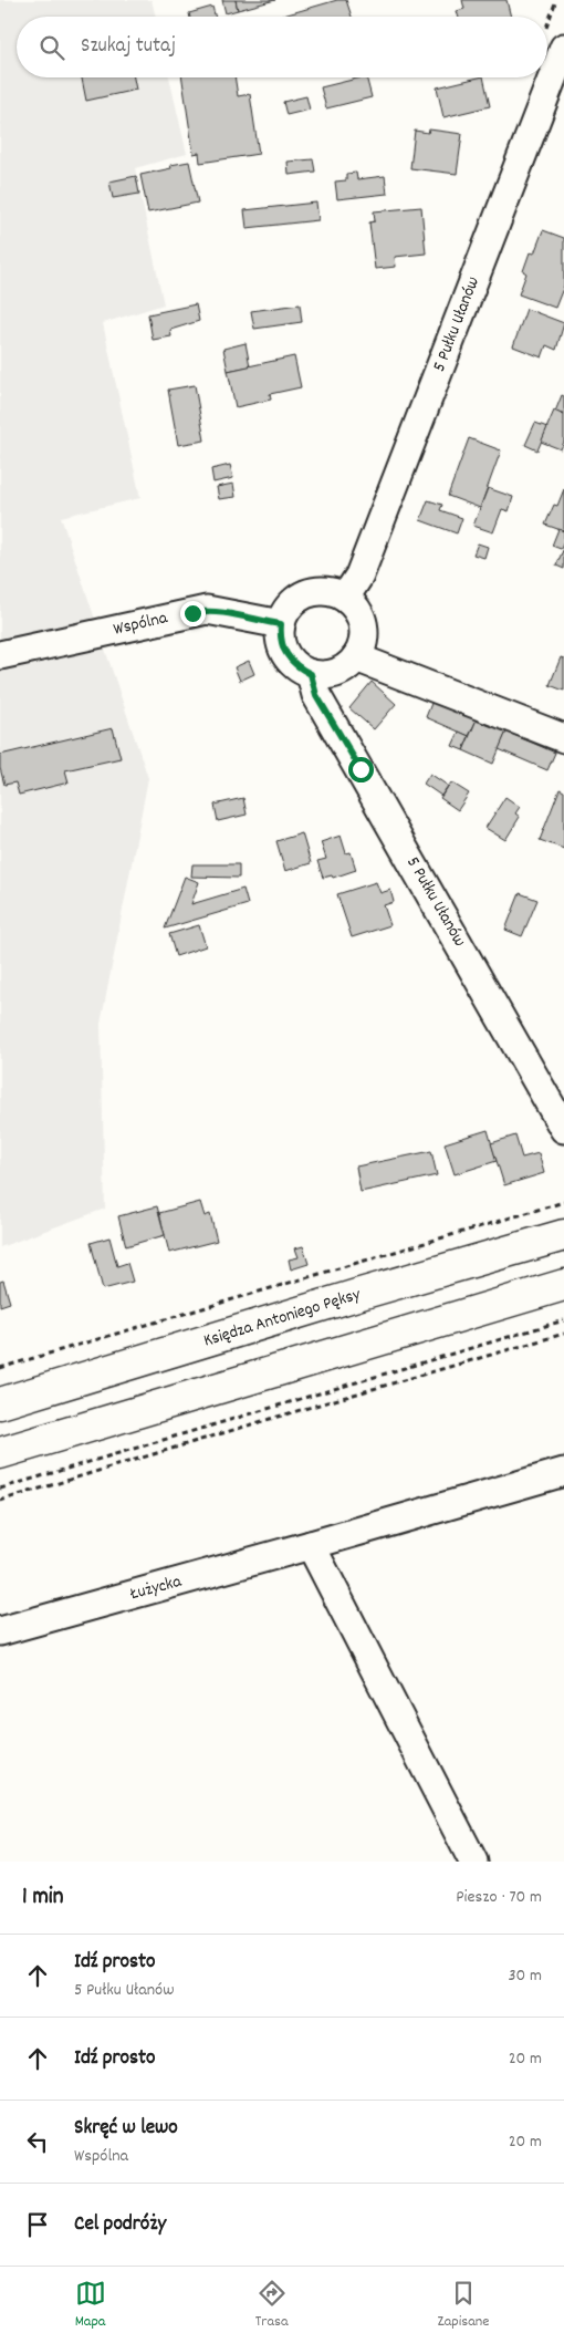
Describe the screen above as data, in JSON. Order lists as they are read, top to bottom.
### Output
{
  "streets": {
    "main road": ["Księdza Antoniego Pęksy"],
    "street": ["5 Pułku Ułanów", "Wspólna", "Łużycka"]
  },
  "crossings": [
    ["5 Pułku Ułanów", "Wspólna"]
  ],
  "page": {
    "search": "Szukaj tutaj",
    "heading": ["1 min", "Pieszo · 70 m"],
    "list": [
      ["Idź prosto", "5 Pułku Ułanów", "30 m"],
      ["Idź prosto", "20 m"],
      ["Skręć w lewo", "Wspólna", "20 m"],
      "Cel podróży"
    ],
    "nav": ["Mapa", "Trasa", "Zapisane"]
  }
}
